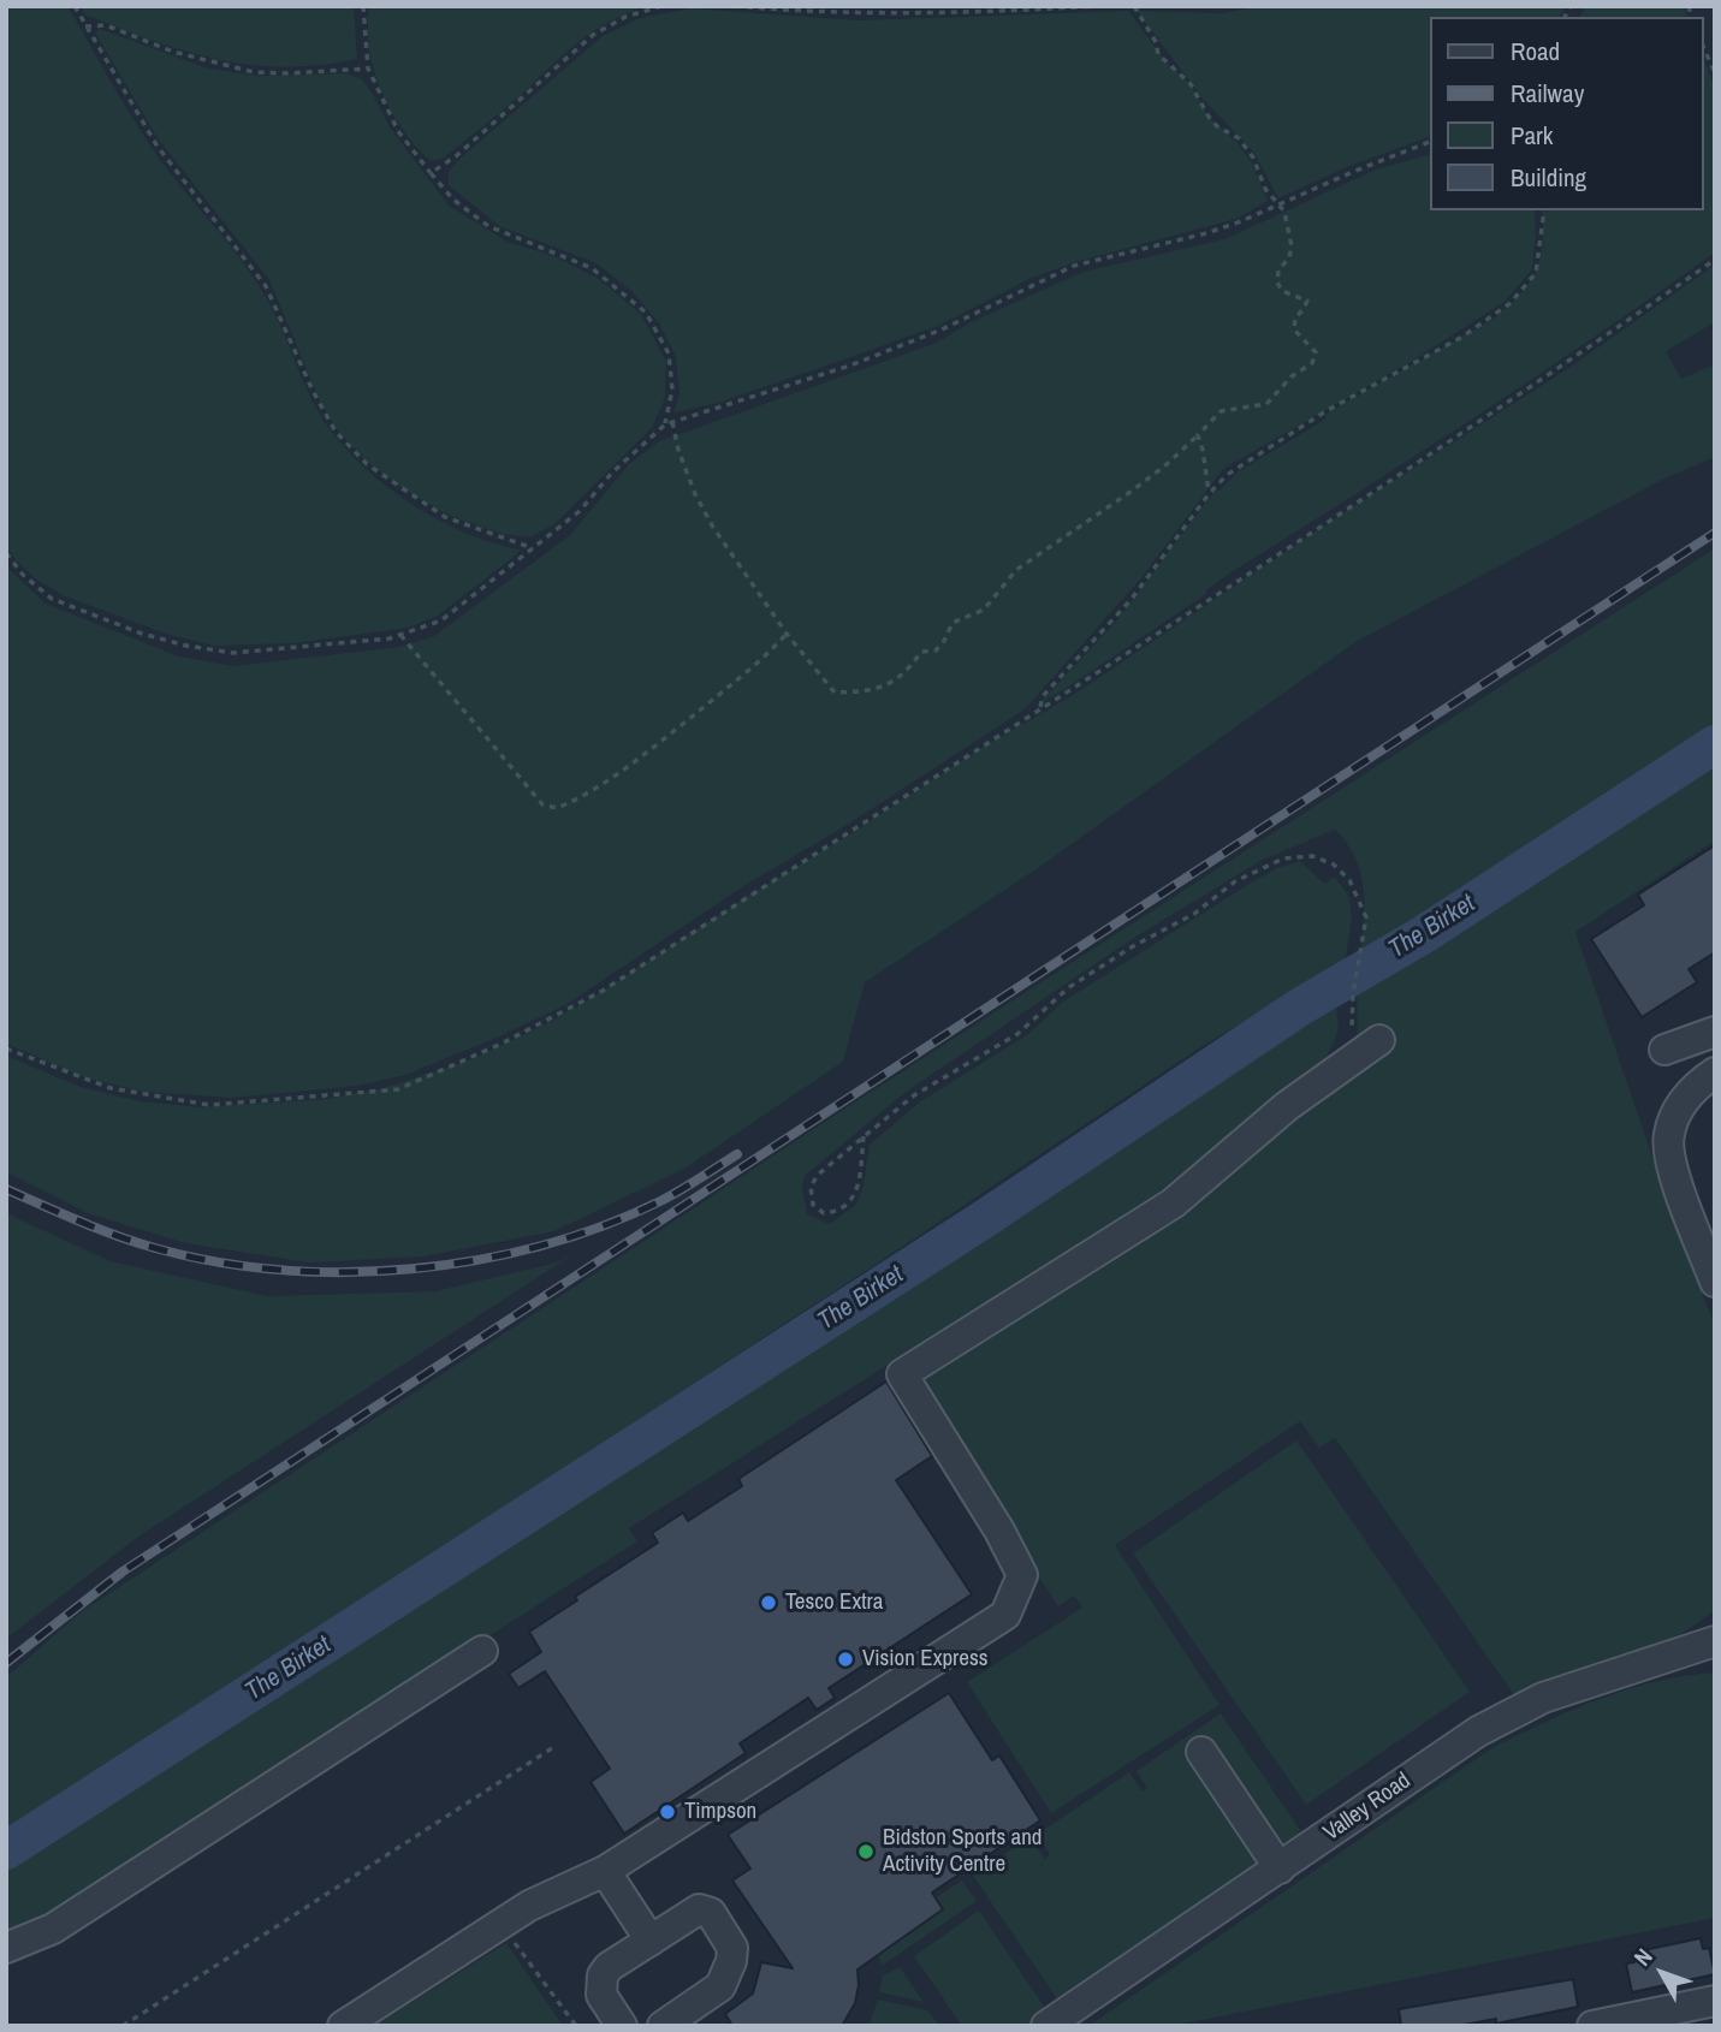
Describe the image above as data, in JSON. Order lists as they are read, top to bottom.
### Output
{
  "streets": {
    "street": ["Valley Road"]
  },
  "water": ["The Birket"],
  "places": [
    "Tesco Extra",
    "Vision Express",
    "Timpson",
    "Bidston Sports and Activity Centre"
  ],
  "legend": [
    "Road",
    "Railway",
    "Park",
    "Building"
  ],
  "north": "top left"
}
